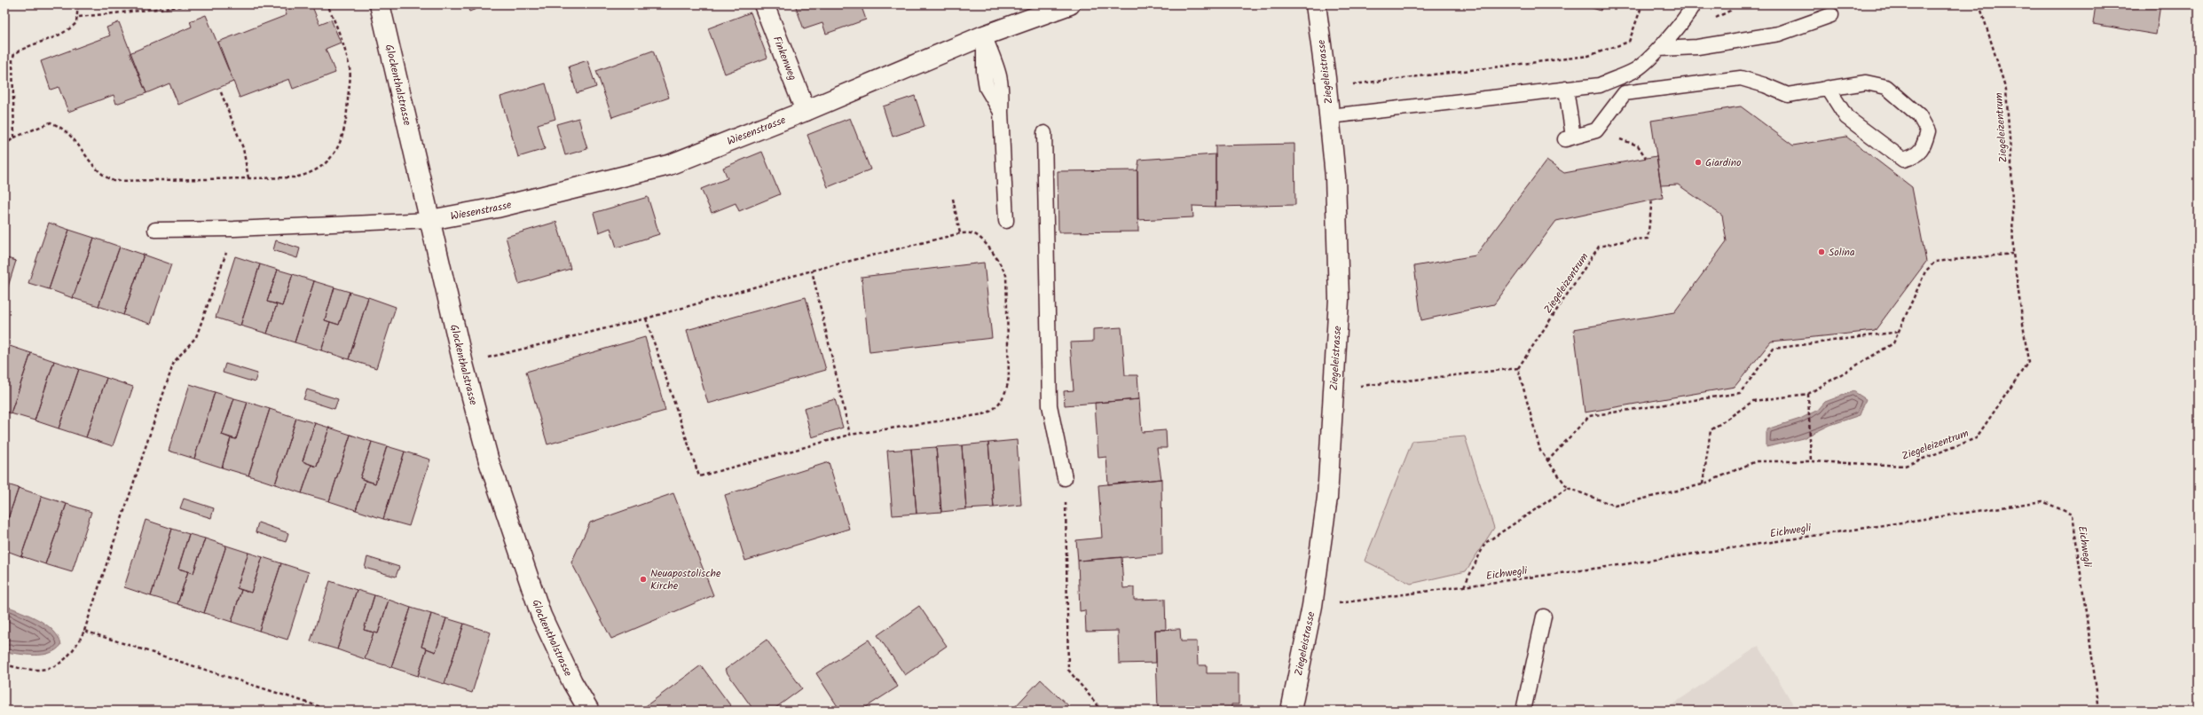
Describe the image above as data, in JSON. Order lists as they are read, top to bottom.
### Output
{
  "streets": {
    "street": [
      "Finkenweg",
      "Ziegeleistrasse",
      "Glockenthalstrasse",
      "Wiesenstrasse"
    ],
    "path": ["Ziegeleizentrum", "Eichwegli"]
  },
  "crossings": [
    ["Finkenweg", "Wiesenstrasse"],
    ["Ziegeleistrasse", "Eichwegli"],
    ["Glockenthalstrasse", "Wiesenstrasse"]
  ],
  "places": ["Giardino", "Solina", "Neuapostolische Kirche"]
}
